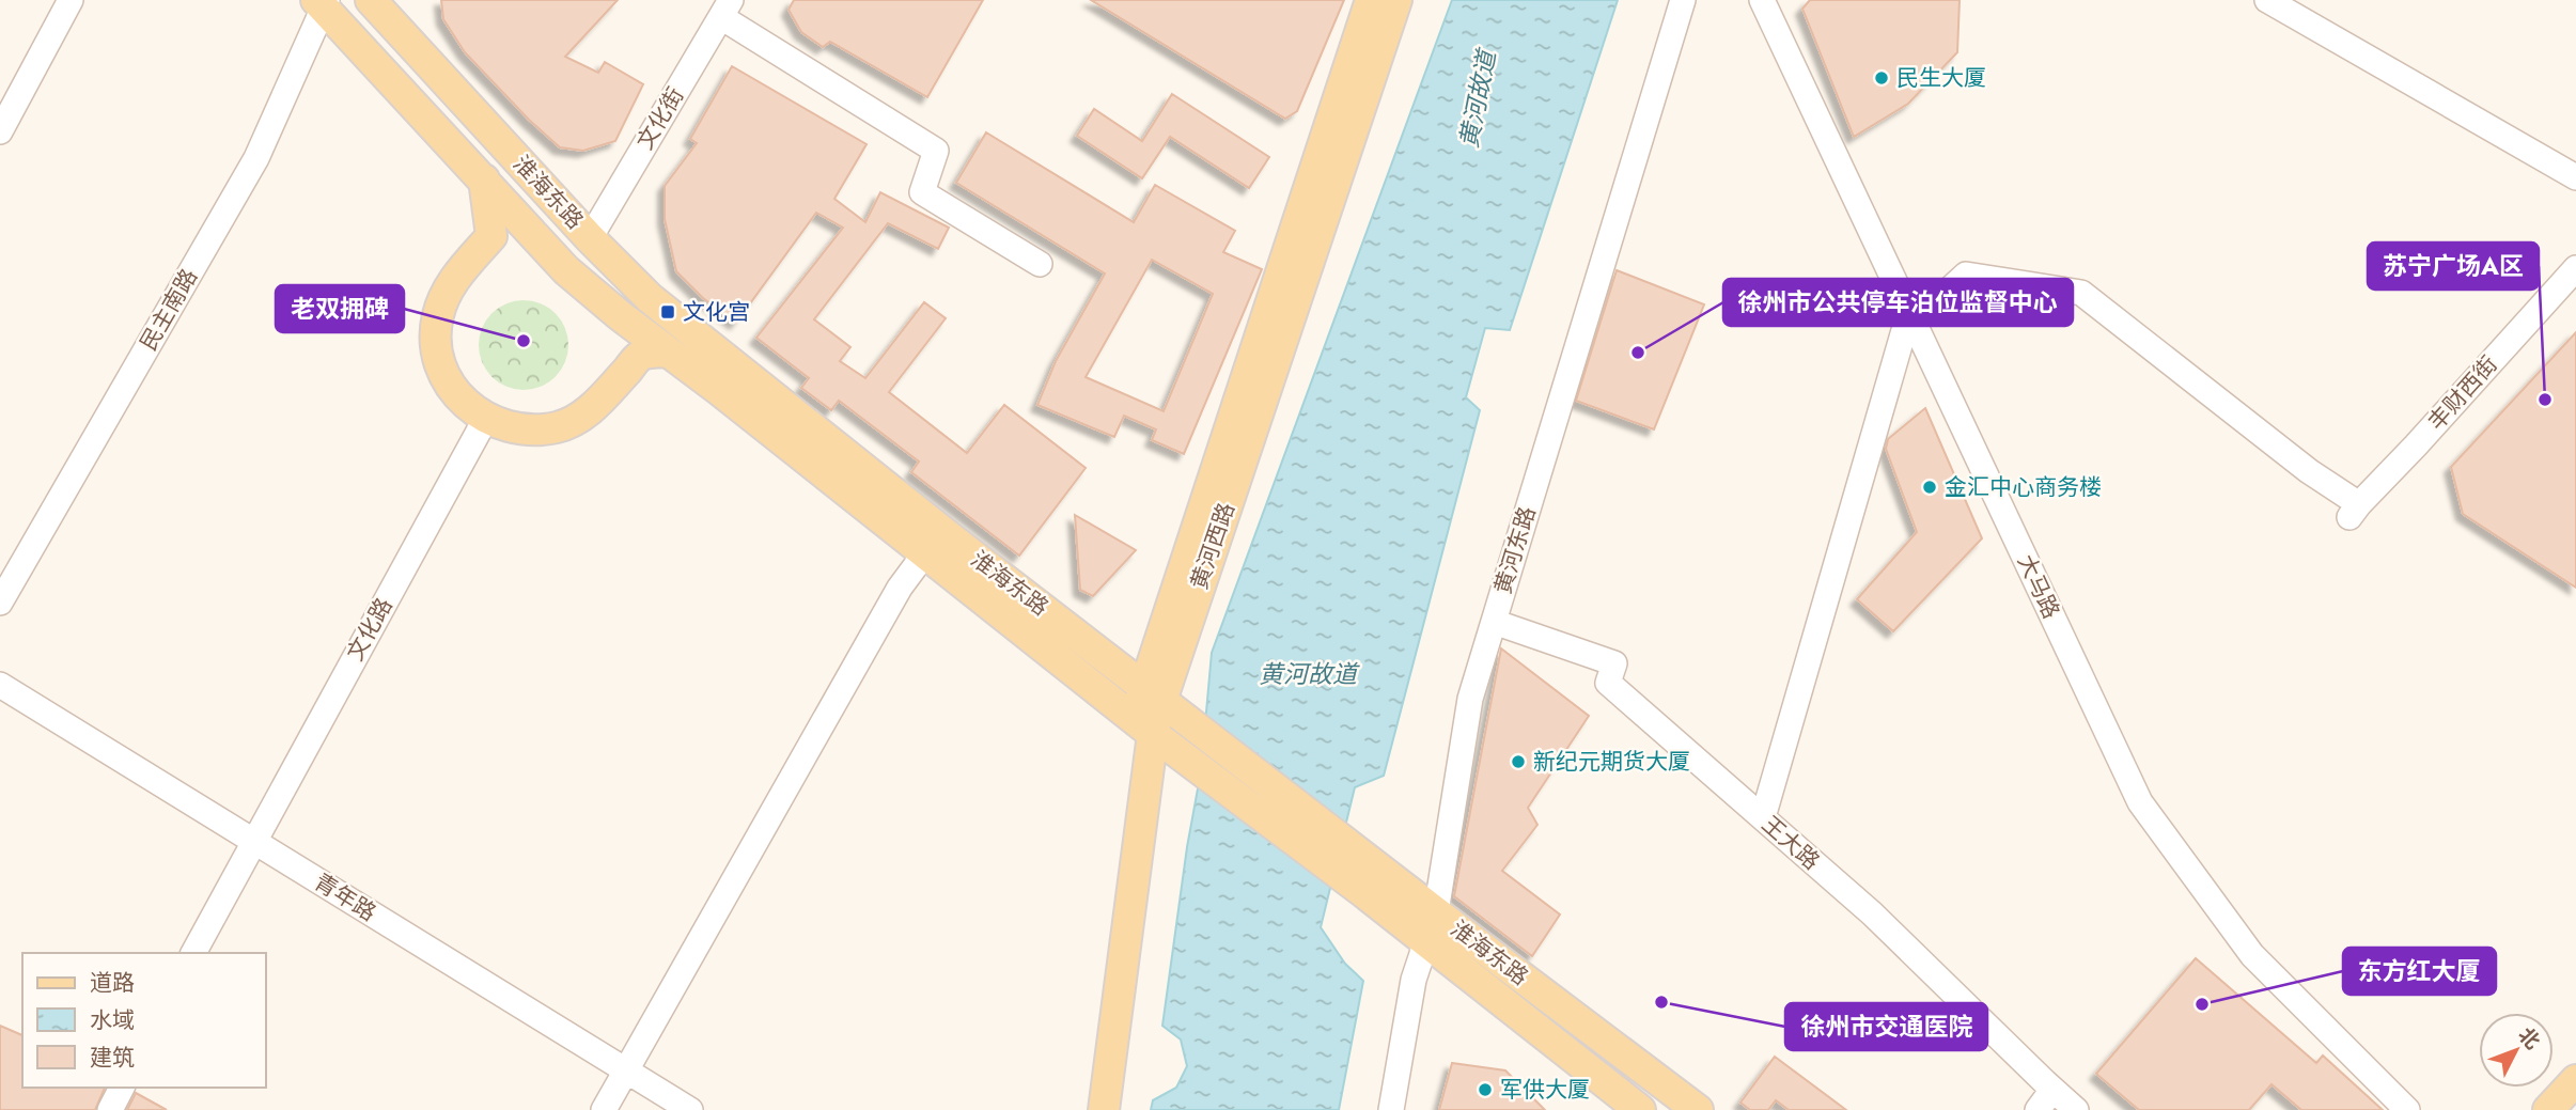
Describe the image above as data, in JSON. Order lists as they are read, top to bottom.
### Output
{
  "streets": {
    "main road": ["淮海东路", "黄河西路"],
    "street": [
      "文化街",
      "民主南路",
      "丰财西街",
      "黄河东路",
      "大马路",
      "文化路",
      "王大路",
      "青年路"
    ]
  },
  "crossings": [
    ["文化街", "淮海东路"],
    ["淮海东路", "民主南路"],
    ["淮海东路", "黄河西路"],
    ["淮海东路", "黄河东路"],
    ["丰财西街", "大马路"],
    ["黄河东路", "王大路"],
    ["文化路", "青年路"]
  ],
  "water": ["黄河故道"],
  "places": {
    "other": [
      "民生大厦",
      "老双拥碑",
      "徐州市公共停车泊位监督中心",
      "苏宁广场A区",
      "金汇中心商务楼",
      "新纪元期货大厦",
      "徐州市交通医院",
      "东方红大厦",
      "军供大厦"
    ],
    "transit": ["文化宫"]
  },
  "legend": ["道路", "水域", "建筑"],
  "north": "top right"
}
